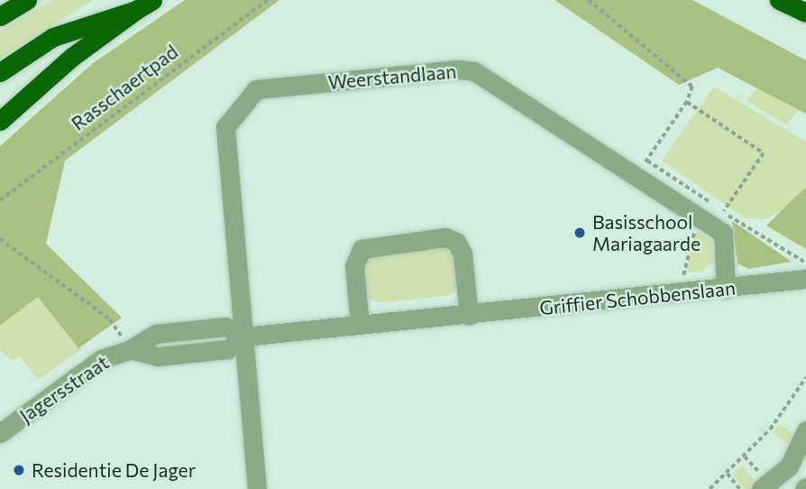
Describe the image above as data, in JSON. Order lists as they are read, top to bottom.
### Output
{
  "streets": {
    "street": ["Weerstandlaan", "Griffier Schobbenslaan", "Jagersstraat"],
    "path": ["Rasschaertpad"]
  },
  "crossings": [
    ["Weerstandlaan", "Griffier Schobbenslaan"],
    ["Griffier Schobbenslaan", "Jagersstraat"]
  ],
  "places": ["Basisschool Mariagaarde", "Residentie De Jager"]
}
